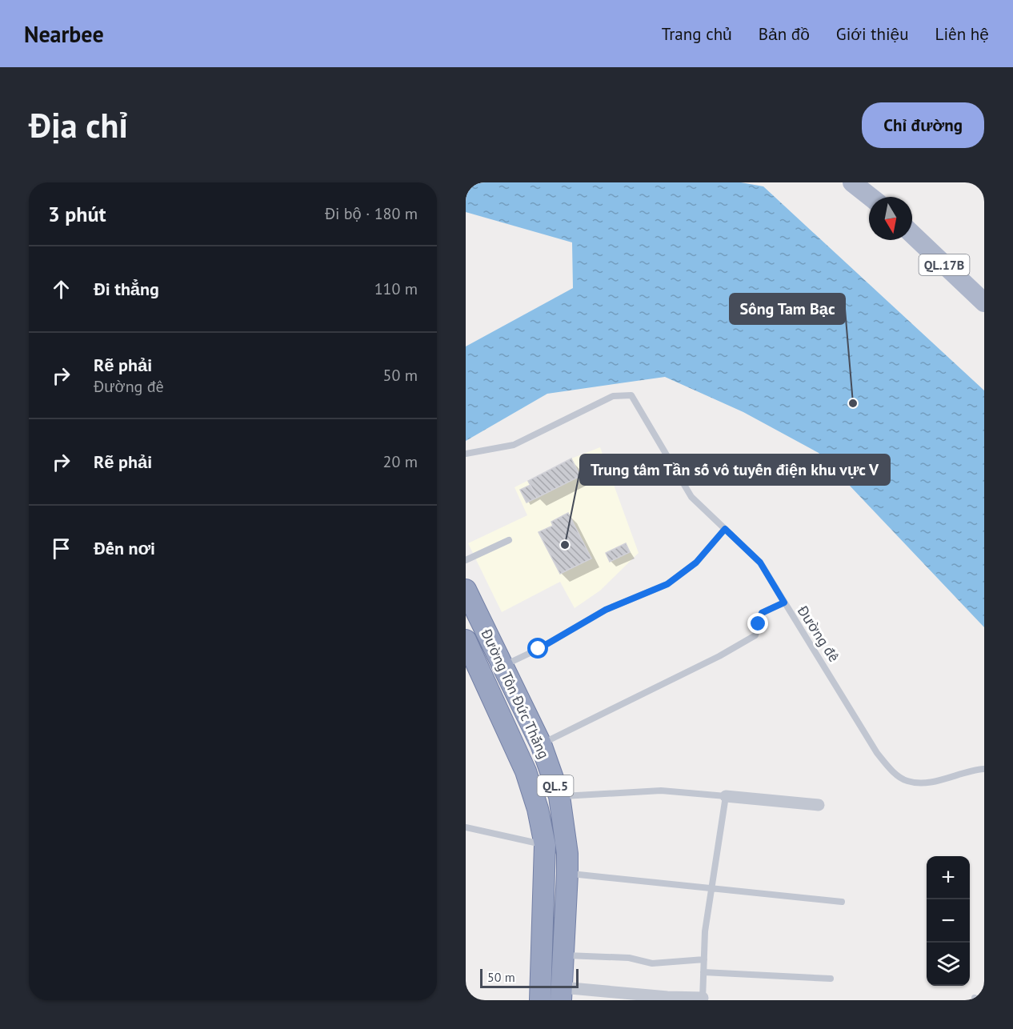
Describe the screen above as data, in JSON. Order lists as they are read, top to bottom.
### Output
{
  "streets": {
    "highway": ["Đường Tôn Đức Thắng", "QL.5"],
    "main road": ["QL.17B"],
    "lane": ["Đường đê"]
  },
  "places": ["Sông Tam Bạc", "Trung tâm Tần số vô tuyến điện khu vực V"],
  "scale_bar": "50 m",
  "north": "bottom",
  "page": {
    "header": "Nearbee",
    "nav": [
      "Trang chủ",
      "Bản đồ",
      "Giới thiệu",
      "Liên hệ"
    ],
    "buttons": "Chỉ đường",
    "title": "Địa chỉ",
    "heading": ["3 phút", "Đi bộ · 180 m"],
    "list": [
      ["Đi thẳng", "110 m"],
      ["Rẽ phải", "Đường đê", "50 m"],
      ["Rẽ phải", "20 m"],
      "Đến nơi"
    ],
    "map_buttons": ["+", "−"],
    "scale": "50 m"
  }
}
